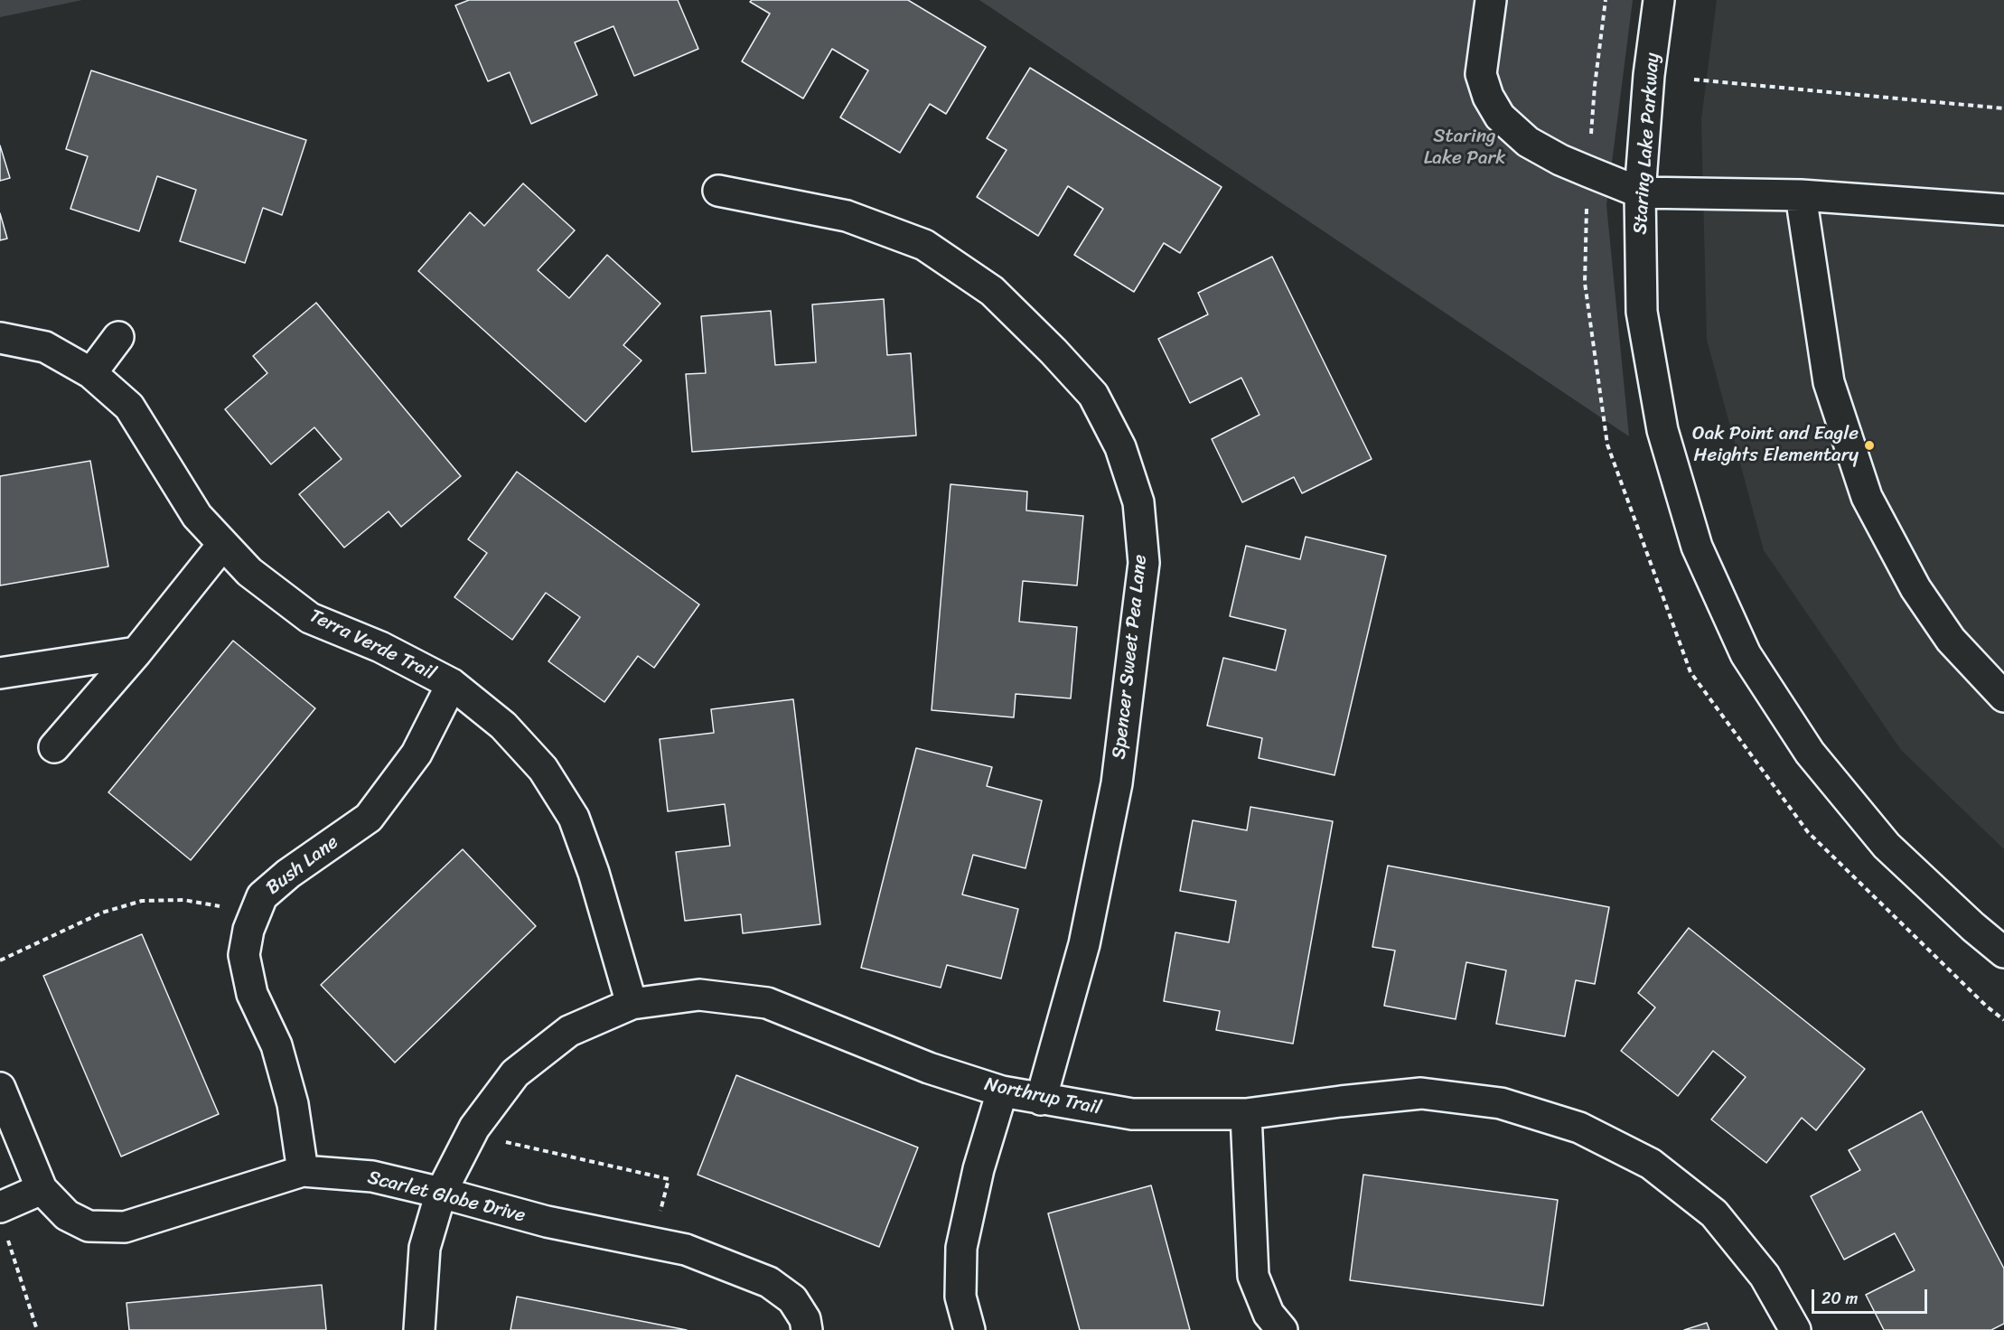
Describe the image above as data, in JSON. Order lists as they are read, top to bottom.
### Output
{
  "streets": {
    "street": [
      "Staring Lake Parkway",
      "Terra Verde Trail",
      "Spencer Sweet Pea Lane",
      "Bush Lane",
      "Northrup Trail",
      "Scarlet Globe Drive"
    ]
  },
  "crossings": [
    ["Terra Verde Trail", "Bush Lane"],
    ["Terra Verde Trail", "Northrup Trail"],
    ["Spencer Sweet Pea Lane", "Northrup Trail"],
    ["Bush Lane", "Scarlet Globe Drive"],
    ["Northrup Trail", "Scarlet Globe Drive"]
  ],
  "parks": ["Staring Lake Park"],
  "places": ["Oak Point and Eagle Heights Elementary"],
  "scale_bar": "20 m"
}
